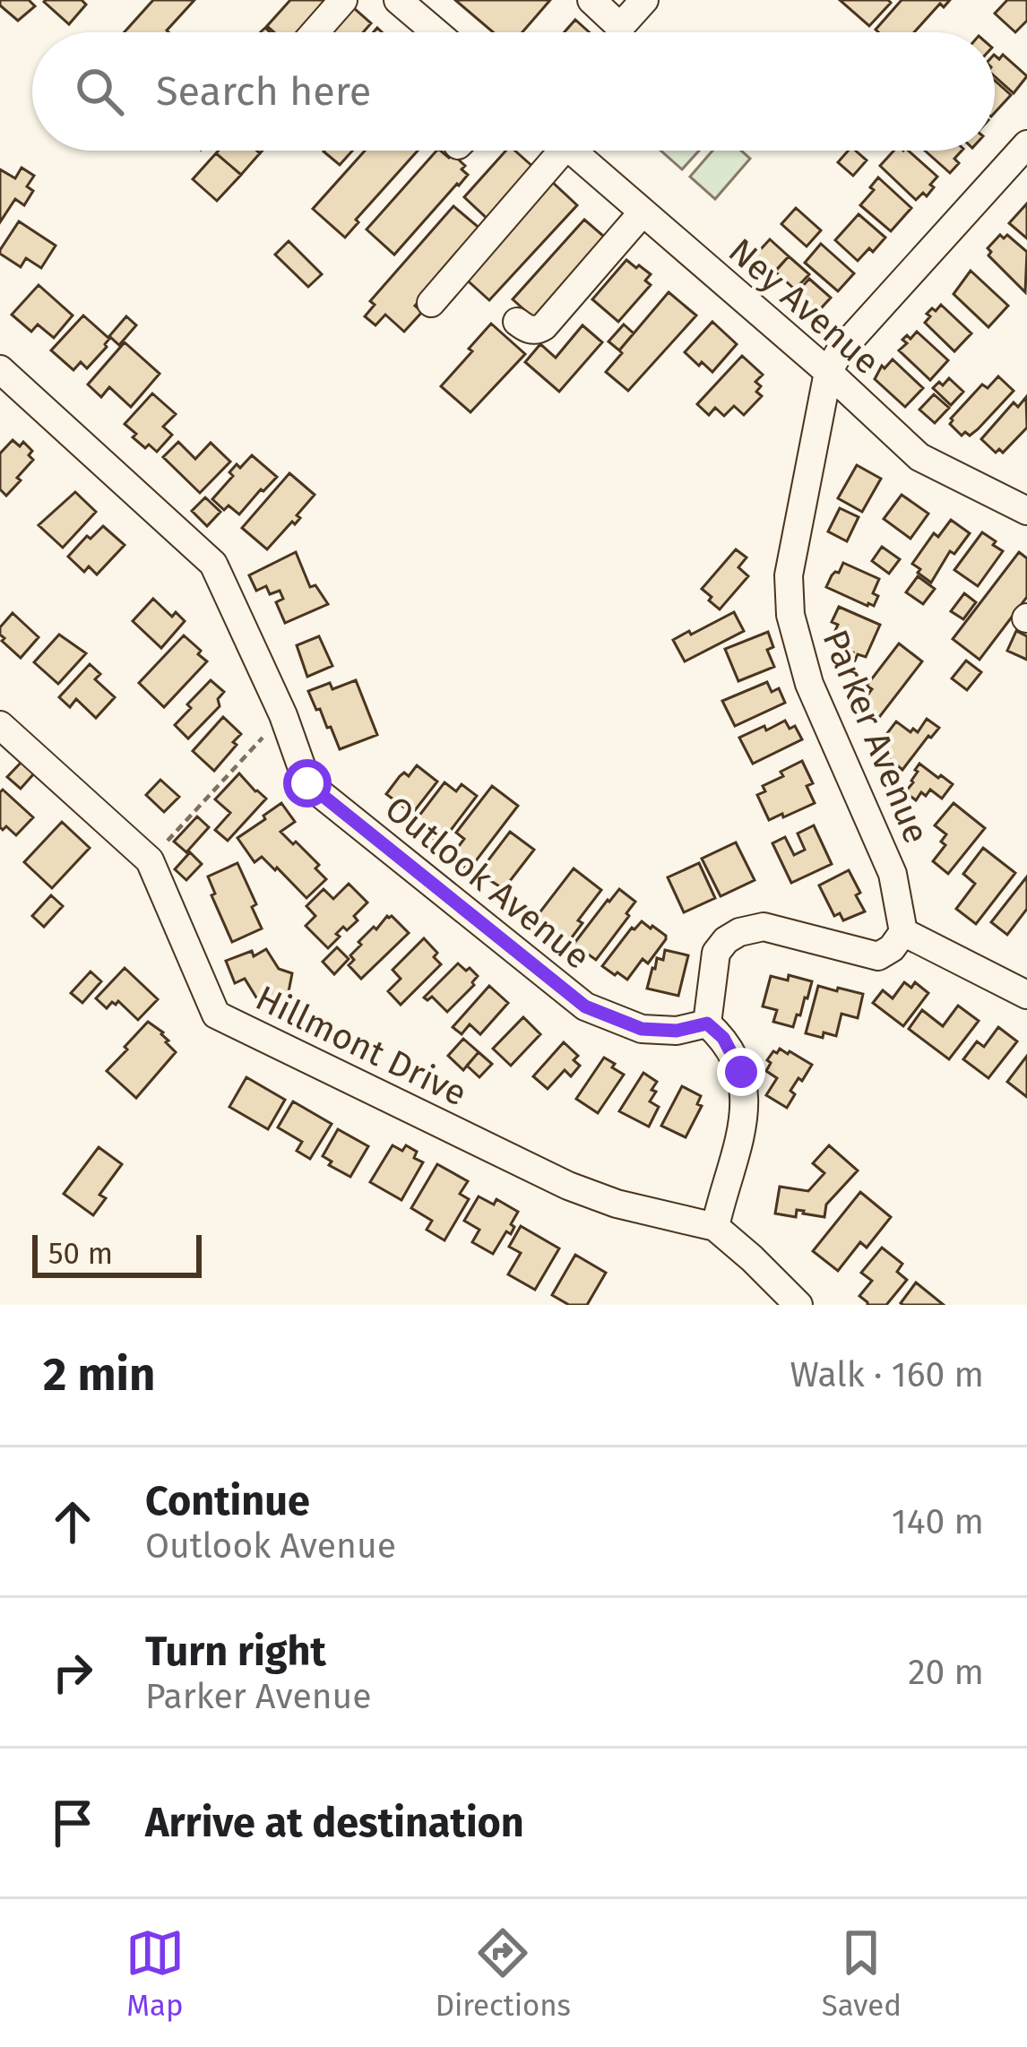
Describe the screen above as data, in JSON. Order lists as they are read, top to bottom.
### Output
{
  "streets": {
    "street": [
      "Ney Avenue",
      "Parker Avenue",
      "Outlook Avenue",
      "Hillmont Drive"
    ]
  },
  "crossings": [
    ["Ney Avenue", "Parker Avenue"]
  ],
  "scale_bar": "50 m",
  "page": {
    "search": "Search here",
    "scale": "50 m",
    "heading": ["2 min", "Walk · 160 m"],
    "list": [
      ["Continue", "Outlook Avenue", "140 m"],
      ["Turn right", "Parker Avenue", "20 m"],
      "Arrive at destination"
    ],
    "nav": ["Map", "Directions", "Saved"]
  }
}
